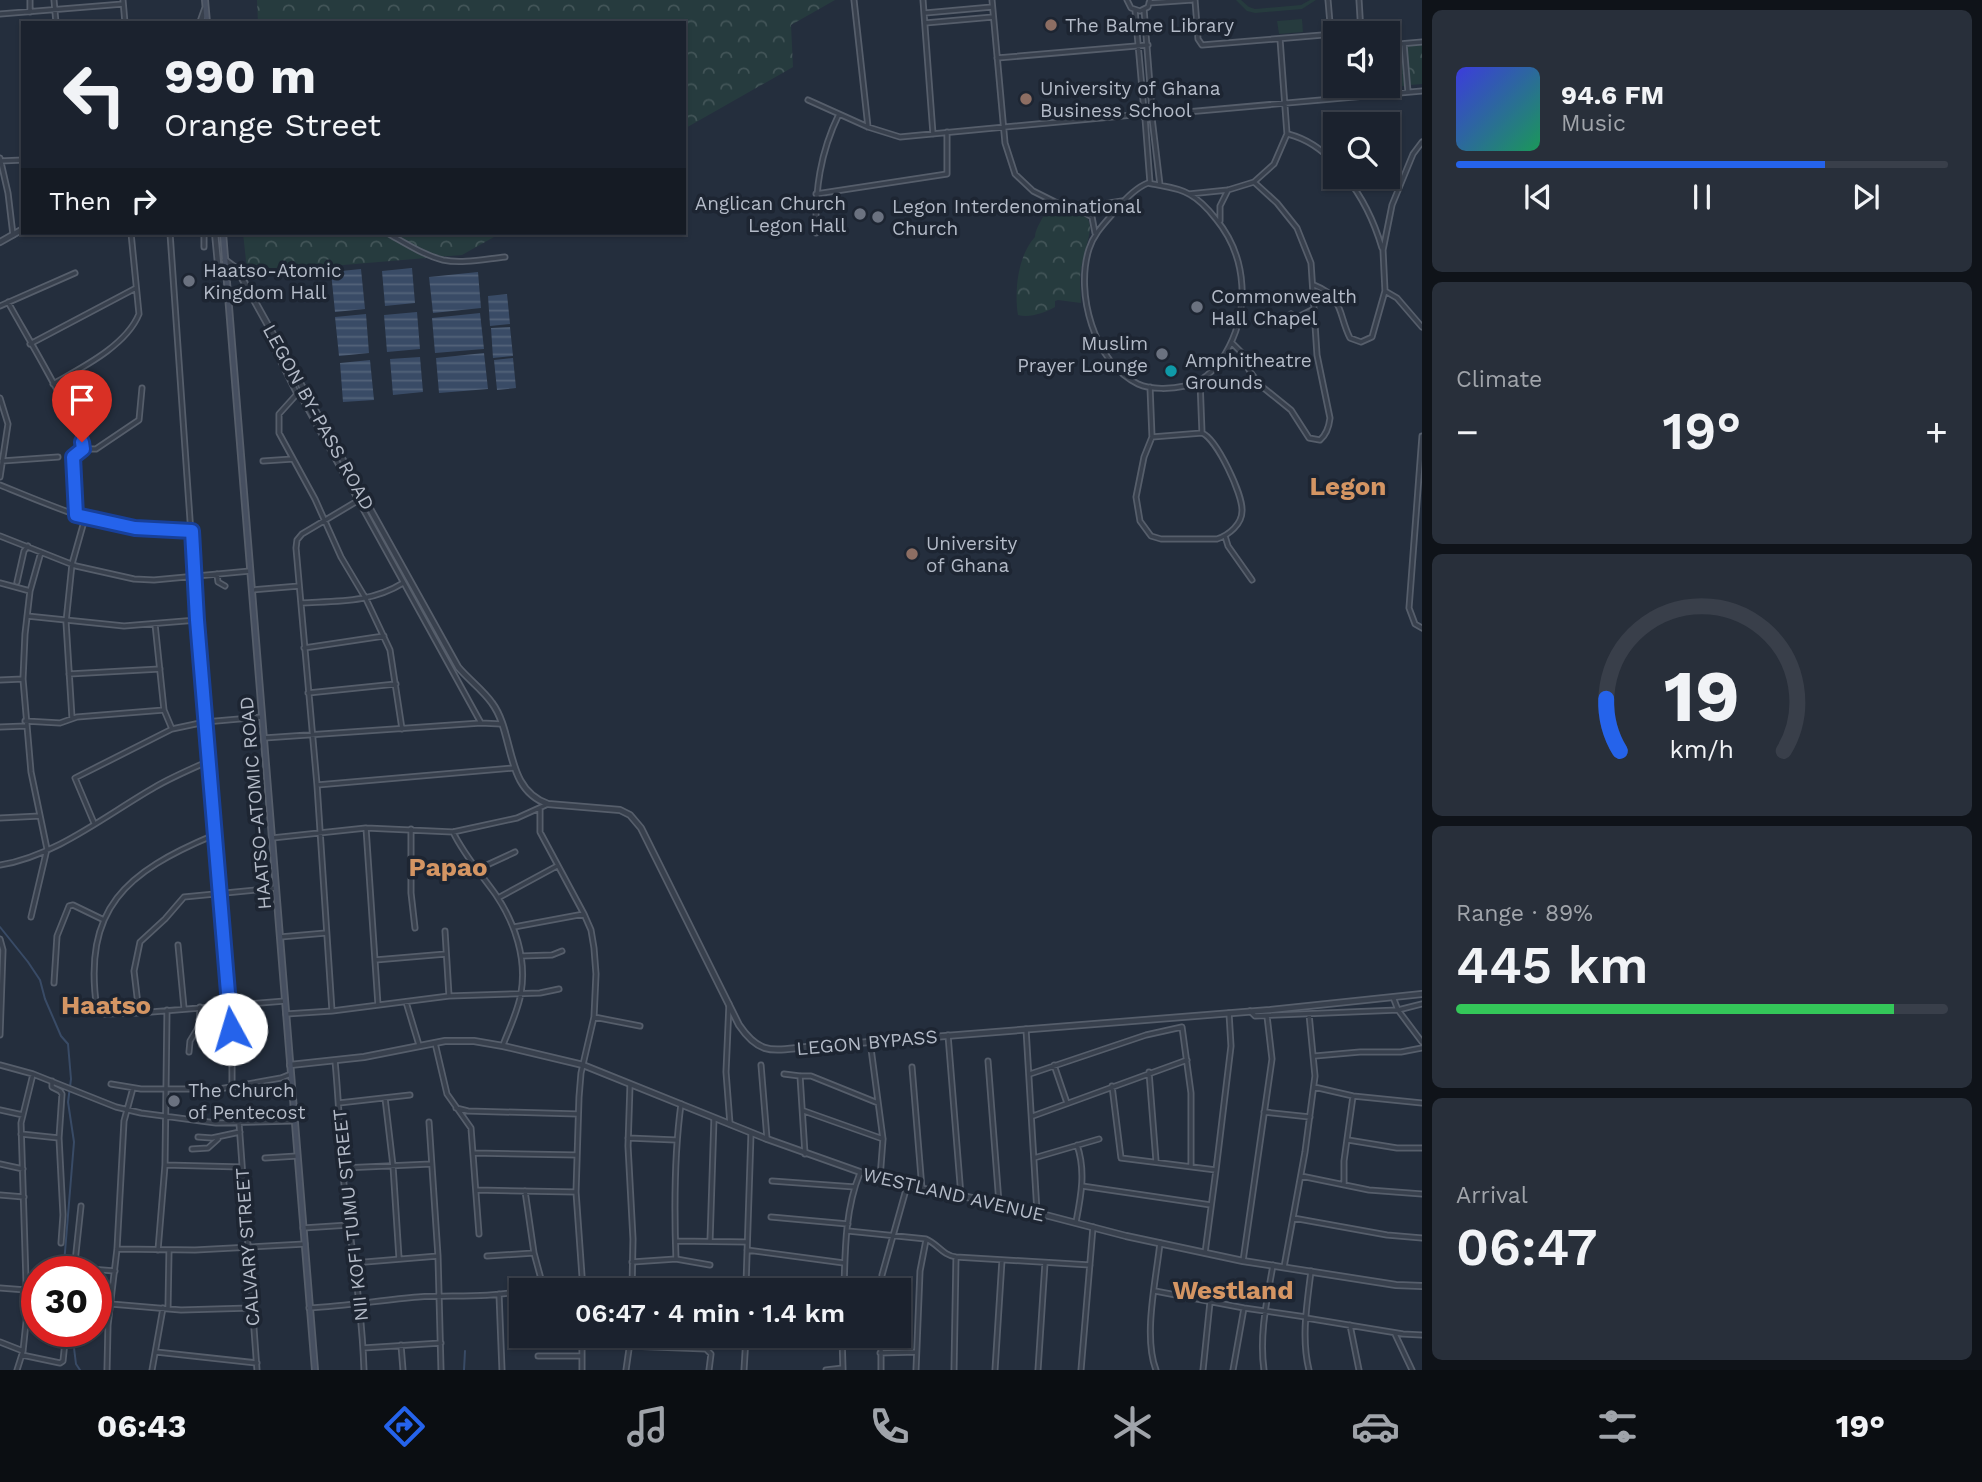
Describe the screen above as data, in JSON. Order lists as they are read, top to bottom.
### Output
{
  "streets": {
    "main road": ["HAATSO-ATOMIC ROAD"],
    "street": [
      "LEGON BY-PASS ROAD",
      "LEGON BYPASS",
      "WESTLAND AVENUE",
      "NII KOFI TUMU STREET",
      "CALVARY STREET"
    ]
  },
  "crossings": [
    ["LEGON BY-PASS ROAD", "HAATSO-ATOMIC ROAD"],
    ["HAATSO-ATOMIC ROAD", "WESTLAND AVENUE"],
    ["WESTLAND AVENUE", "NII KOFI TUMU STREET"]
  ],
  "districts": [
    "Legon",
    "Papao",
    "Haatso",
    "Westland"
  ],
  "places": [
    "The Balme Library",
    "University of Ghana Business School",
    "Anglican Church Legon Hall",
    "Legon Interdenominational Church",
    "Haatso-Atomic Kingdom Hall",
    "Commonwealth Hall Chapel",
    "Muslim Prayer Lounge",
    "Amphitheatre Grounds",
    "University of Ghana",
    "The Church of Pentecost"
  ],
  "page": {
    "turn": ["990 m", "Orange Street"],
    "song": ["94.6 FM", "Music"],
    "then": "Then",
    "tile": [
      "Climate",
      ["Range · 89%", "445 km"],
      ["Arrival", "06:47"]
    ],
    "heat": ["−", "19°", "+"],
    "limit": "30",
    "trip": "06:47 · 4 min · 1.4 km",
    "tabs": ["06:43", "19°"],
    "gauge": ["19", "km/h"]
  }
}
